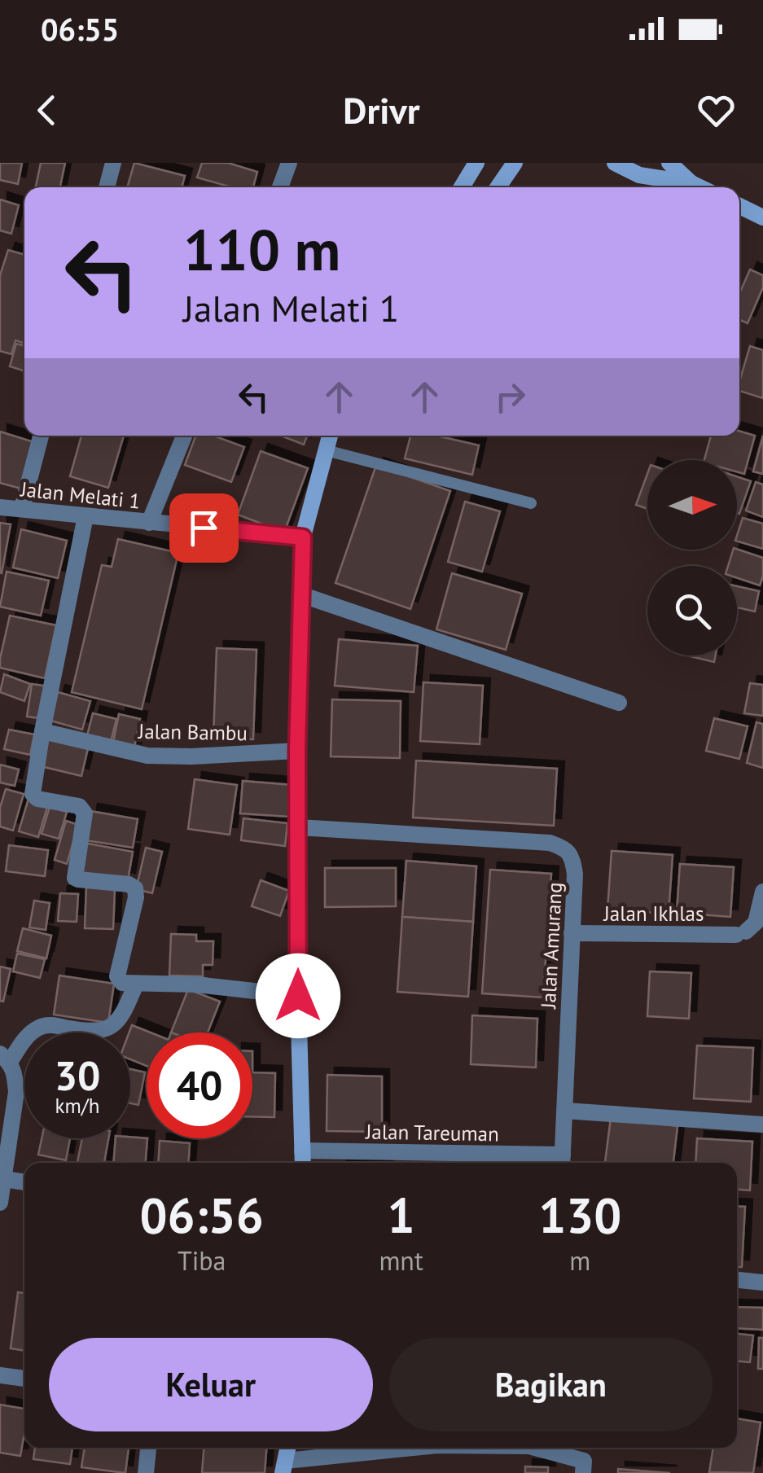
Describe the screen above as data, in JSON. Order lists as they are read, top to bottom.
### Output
{
  "streets": {
    "street": [
      "Jalan Melati 1",
      "Jalan Bambu",
      "Jalan Ikhlas",
      "Jalan Amurang",
      "Jalan Tareuman"
    ]
  },
  "crossings": [
    ["Jalan Ikhlas", "Jalan Amurang"],
    ["Jalan Amurang", "Jalan Tareuman"]
  ],
  "north": "right",
  "page": {
    "status": "06:55",
    "header": "Drivr",
    "turn": ["110 m", "Jalan Melati 1"],
    "speed": "30 km/h",
    "limit": "40",
    "eta": [
      "06:56",
      "Tiba",
      "1",
      "mnt",
      "130",
      "m"
    ],
    "buttons": ["Keluar", "Bagikan"]
  }
}
